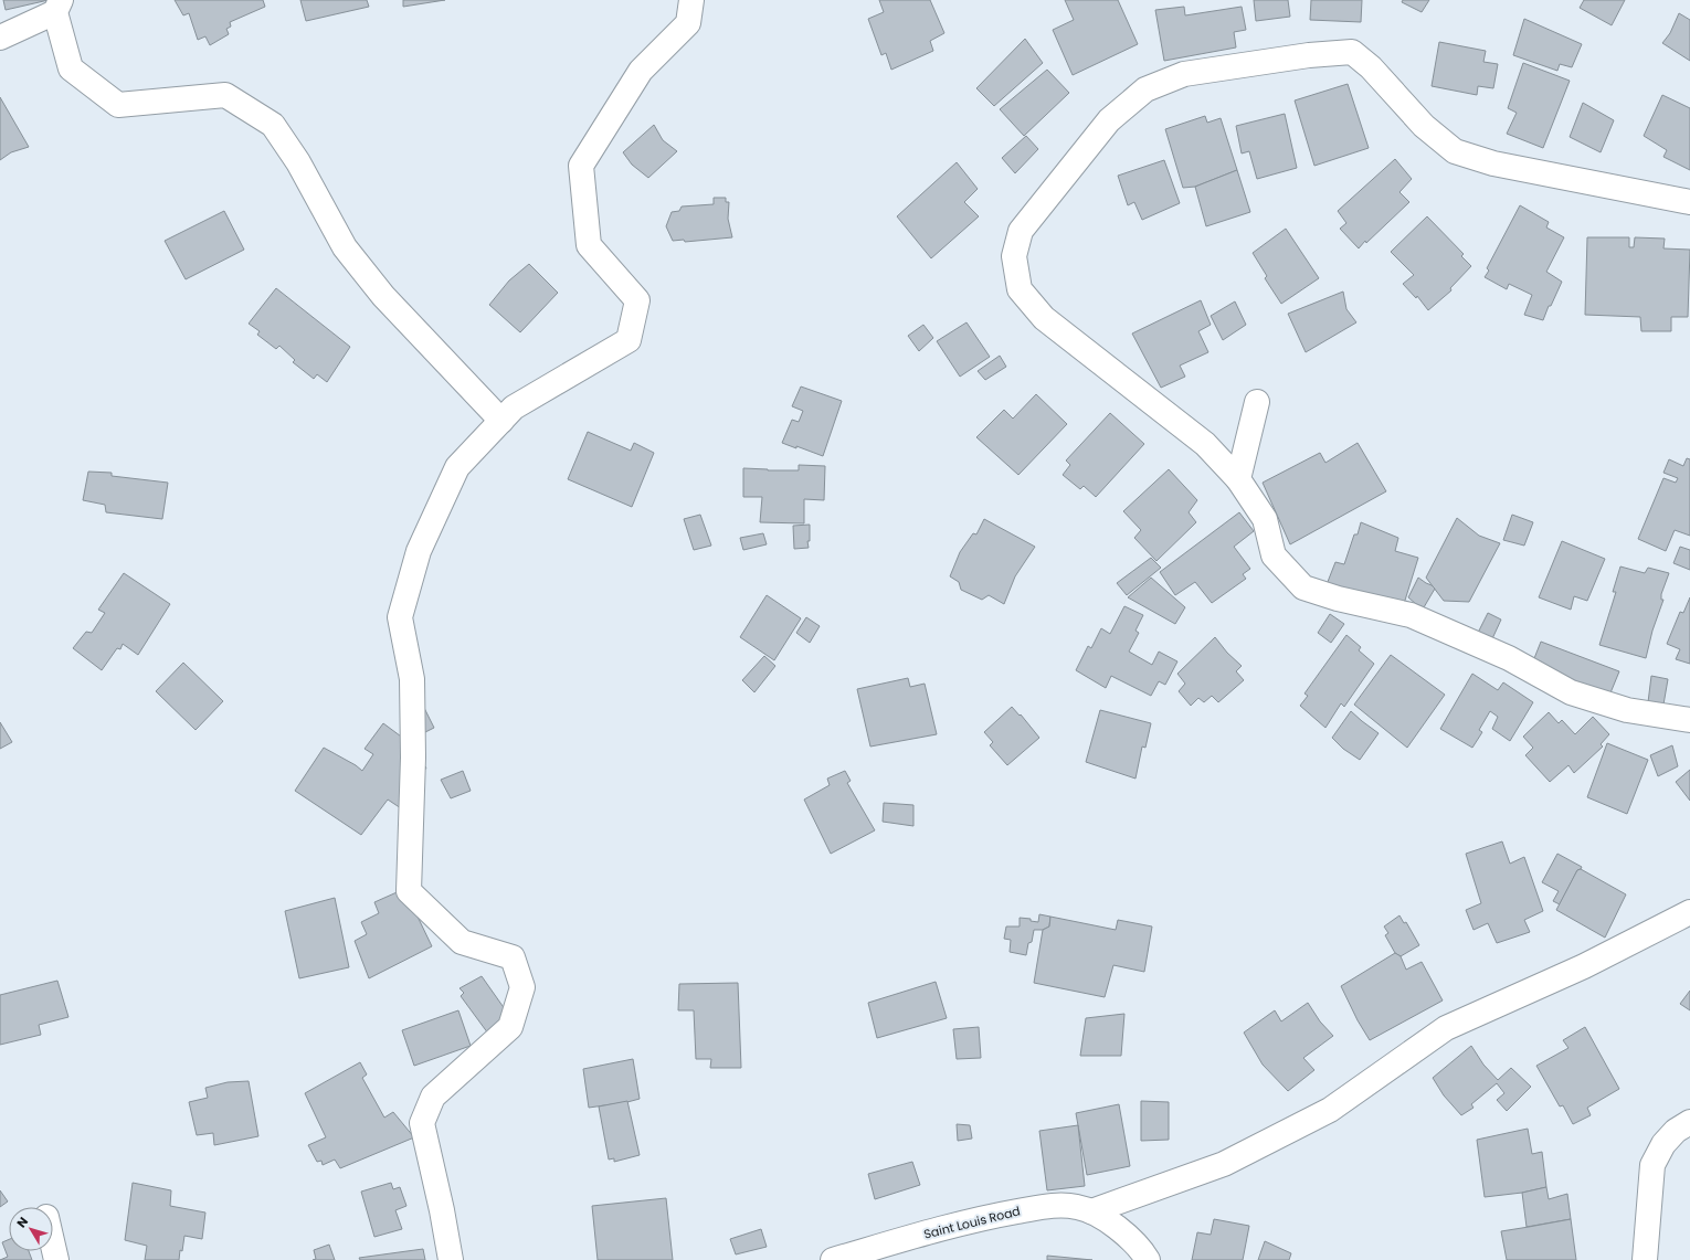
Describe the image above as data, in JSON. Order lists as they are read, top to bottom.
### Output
{
  "streets": {
    "street": ["Saint Louis Road"]
  },
  "north": "top left"
}
